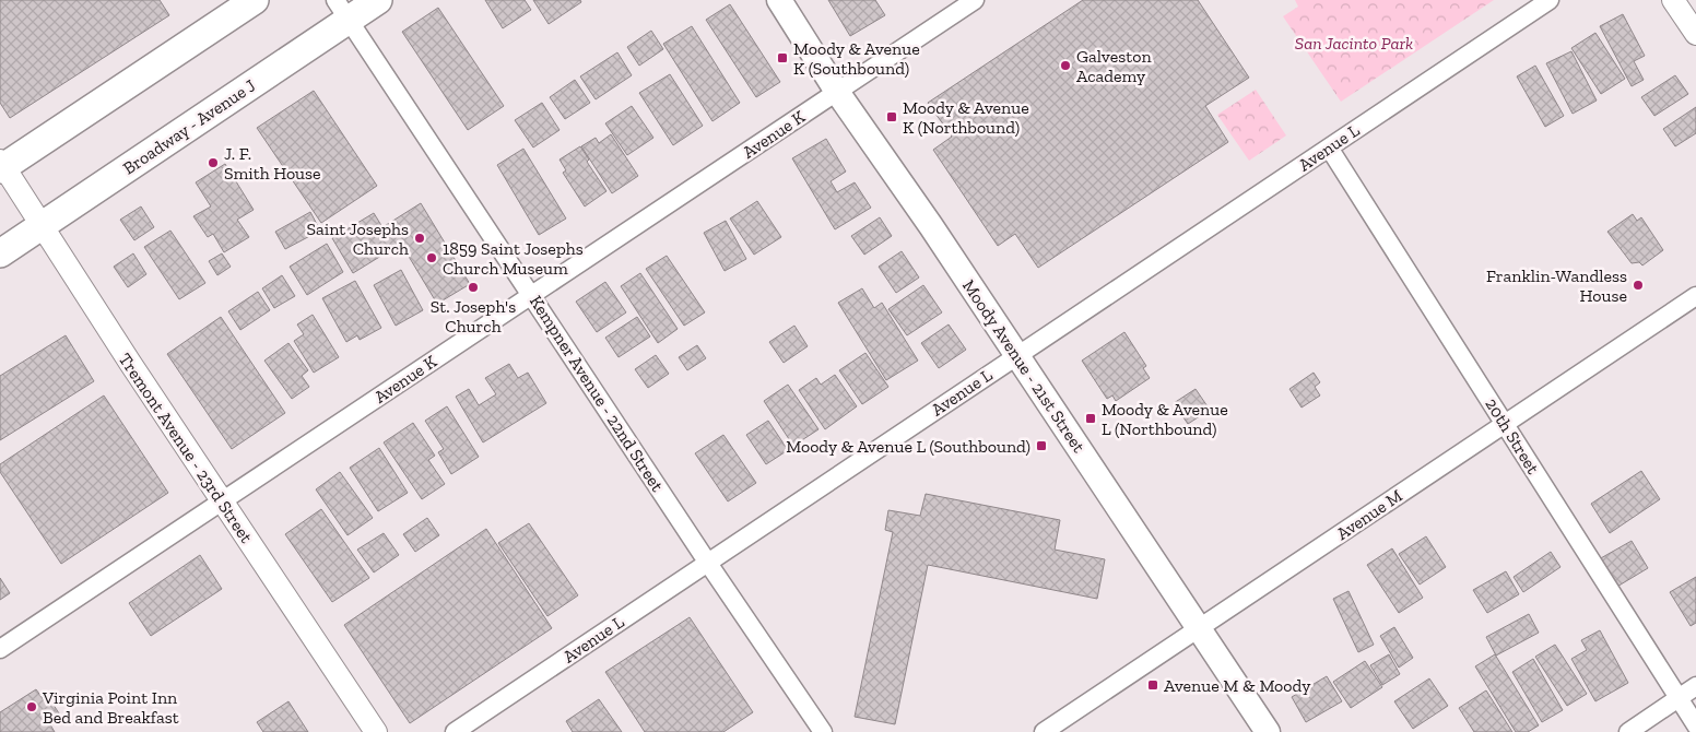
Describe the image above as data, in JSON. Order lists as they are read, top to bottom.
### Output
{
  "streets": {
    "main road": ["Broadway - Avenue J", "Moody Avenue - 21st Street"],
    "street": [
      "Avenue K",
      "Avenue L",
      "Kempner Avenue - 22nd Street",
      "20th Street",
      "Tremont Avenue - 23rd Street",
      "Avenue M"
    ]
  },
  "crossings": [
    ["Broadway - Avenue J", "Kempner Avenue - 22nd Street"],
    ["Broadway - Avenue J", "Tremont Avenue - 23rd Street"],
    ["Avenue K", "Moody Avenue - 21st Street"],
    ["Avenue K", "Kempner Avenue - 22nd Street"],
    ["Avenue K", "Tremont Avenue - 23rd Street"],
    ["Avenue L", "Moody Avenue - 21st Street"],
    ["Avenue L", "Kempner Avenue - 22nd Street"],
    ["Avenue L", "20th Street"],
    ["Moody Avenue - 21st Street", "Avenue M"],
    ["20th Street", "Avenue M"]
  ],
  "parks": ["San Jacinto Park"],
  "places": {
    "transit": [
      "Moody & Avenue K (Southbound)",
      "Moody & Avenue K (Northbound)",
      "Moody & Avenue L (Northbound)",
      "Moody & Avenue L (Southbound)",
      "Avenue M & Moody"
    ],
    "other": [
      "Galveston Academy",
      "J. F. Smith House",
      "Saint Josephs Church",
      "1859 Saint Josephs Church Museum",
      "Franklin-Wandless House",
      "St. Joseph's Church",
      "Virginia Point Inn Bed and Breakfast"
    ]
  }
}
